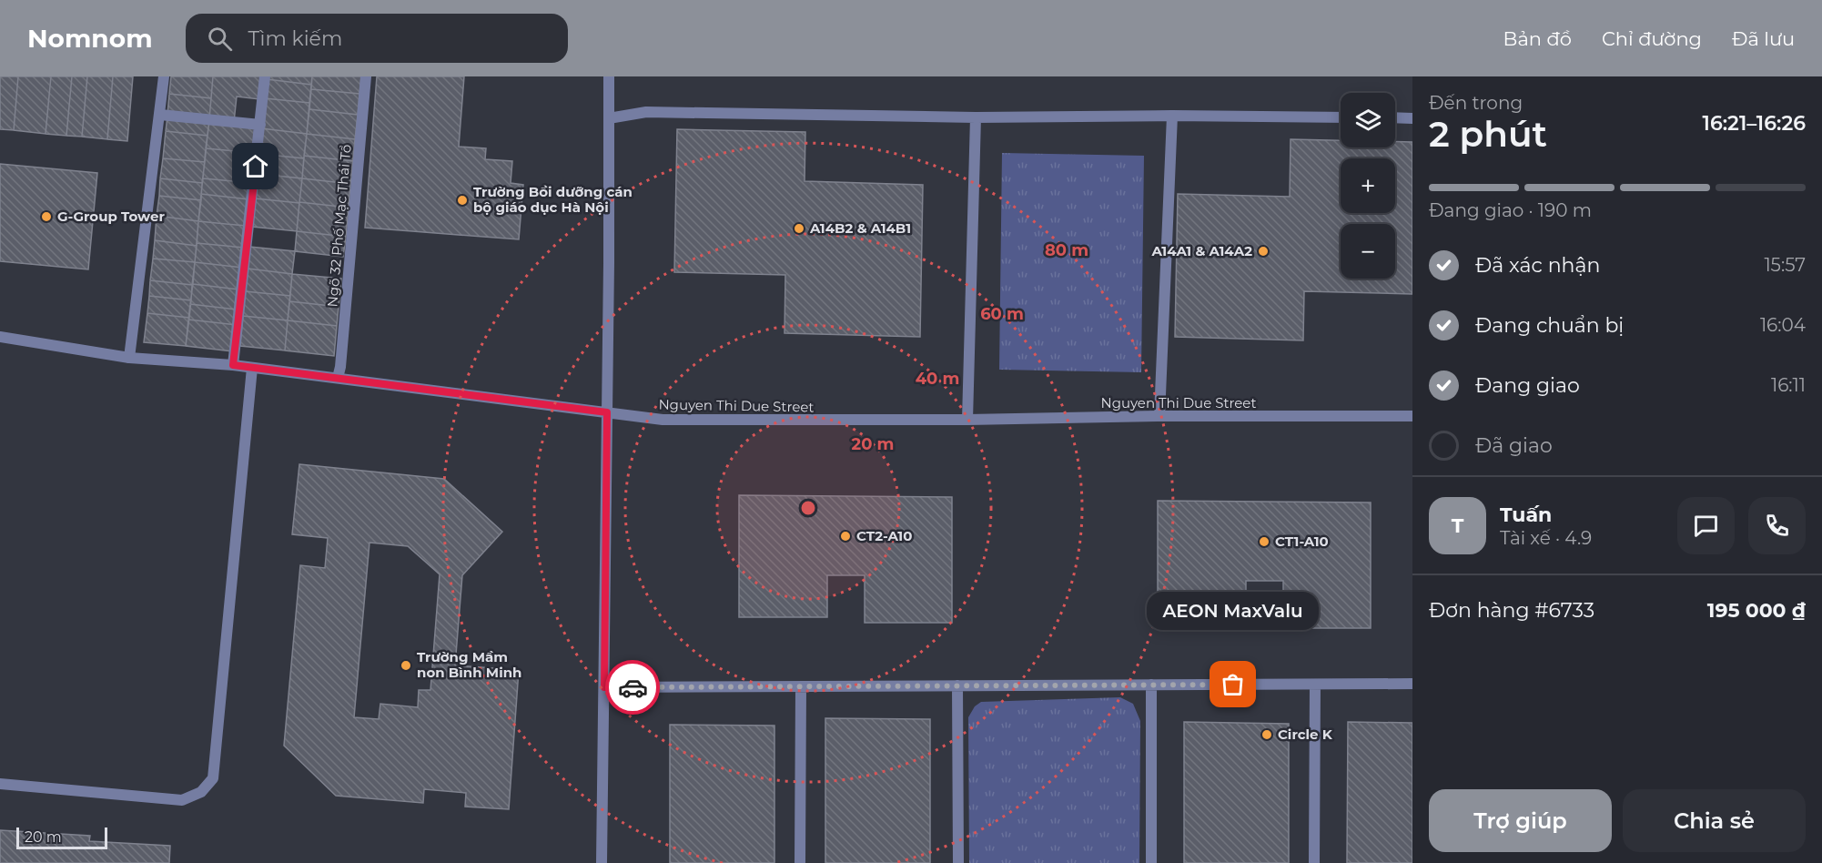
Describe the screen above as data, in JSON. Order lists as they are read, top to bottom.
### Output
{
  "streets": {
    "street": ["Ngõ 32 Phố Mạc Thái Tổ", "Nguyen Thi Due Street"]
  },
  "crossings": [
    ["Ngõ 32 Phố Mạc Thái Tổ", "Nguyen Thi Due Street"]
  ],
  "places": [
    "Trường Bồi dưỡng cán bộ giáo dục Hà Nội",
    "G-Group Tower",
    "A14B2 & A14B1",
    "A14A1 & A14A2",
    "CT2-A10",
    "CT1-A10",
    "Trường Mầm non Bình Minh",
    "AEON MaxValu",
    "Circle K"
  ],
  "scale_bar": "20 m",
  "page": {
    "header": "Nomnom",
    "search": "Tìm kiếm",
    "nav": ["Bản đồ", "Chỉ đường", "Đã lưu"],
    "heading": ["2 phút", "Đến trong", "16:21–16:26"],
    "panel": [
      "Tuấn",
      "Tài xế · 4.9",
      "Đơn hàng #6733",
      "195 000 ₫"
    ],
    "map_buttons": ["+", "−"],
    "bar": "Đang giao · 190 m",
    "list": [
      ["Đã xác nhận", "15:57"],
      ["Đang chuẩn bị", "16:04"],
      ["Đang giao", "16:11"],
      "Đã giao"
    ],
    "round": "T",
    "bubble": "AEON MaxValu",
    "buttons": ["Trợ giúp", "Chia sẻ"],
    "scale": "20 m"
  },
  "rings": [
    "80 m",
    "60 m",
    "40 m",
    "20 m"
  ]
}
